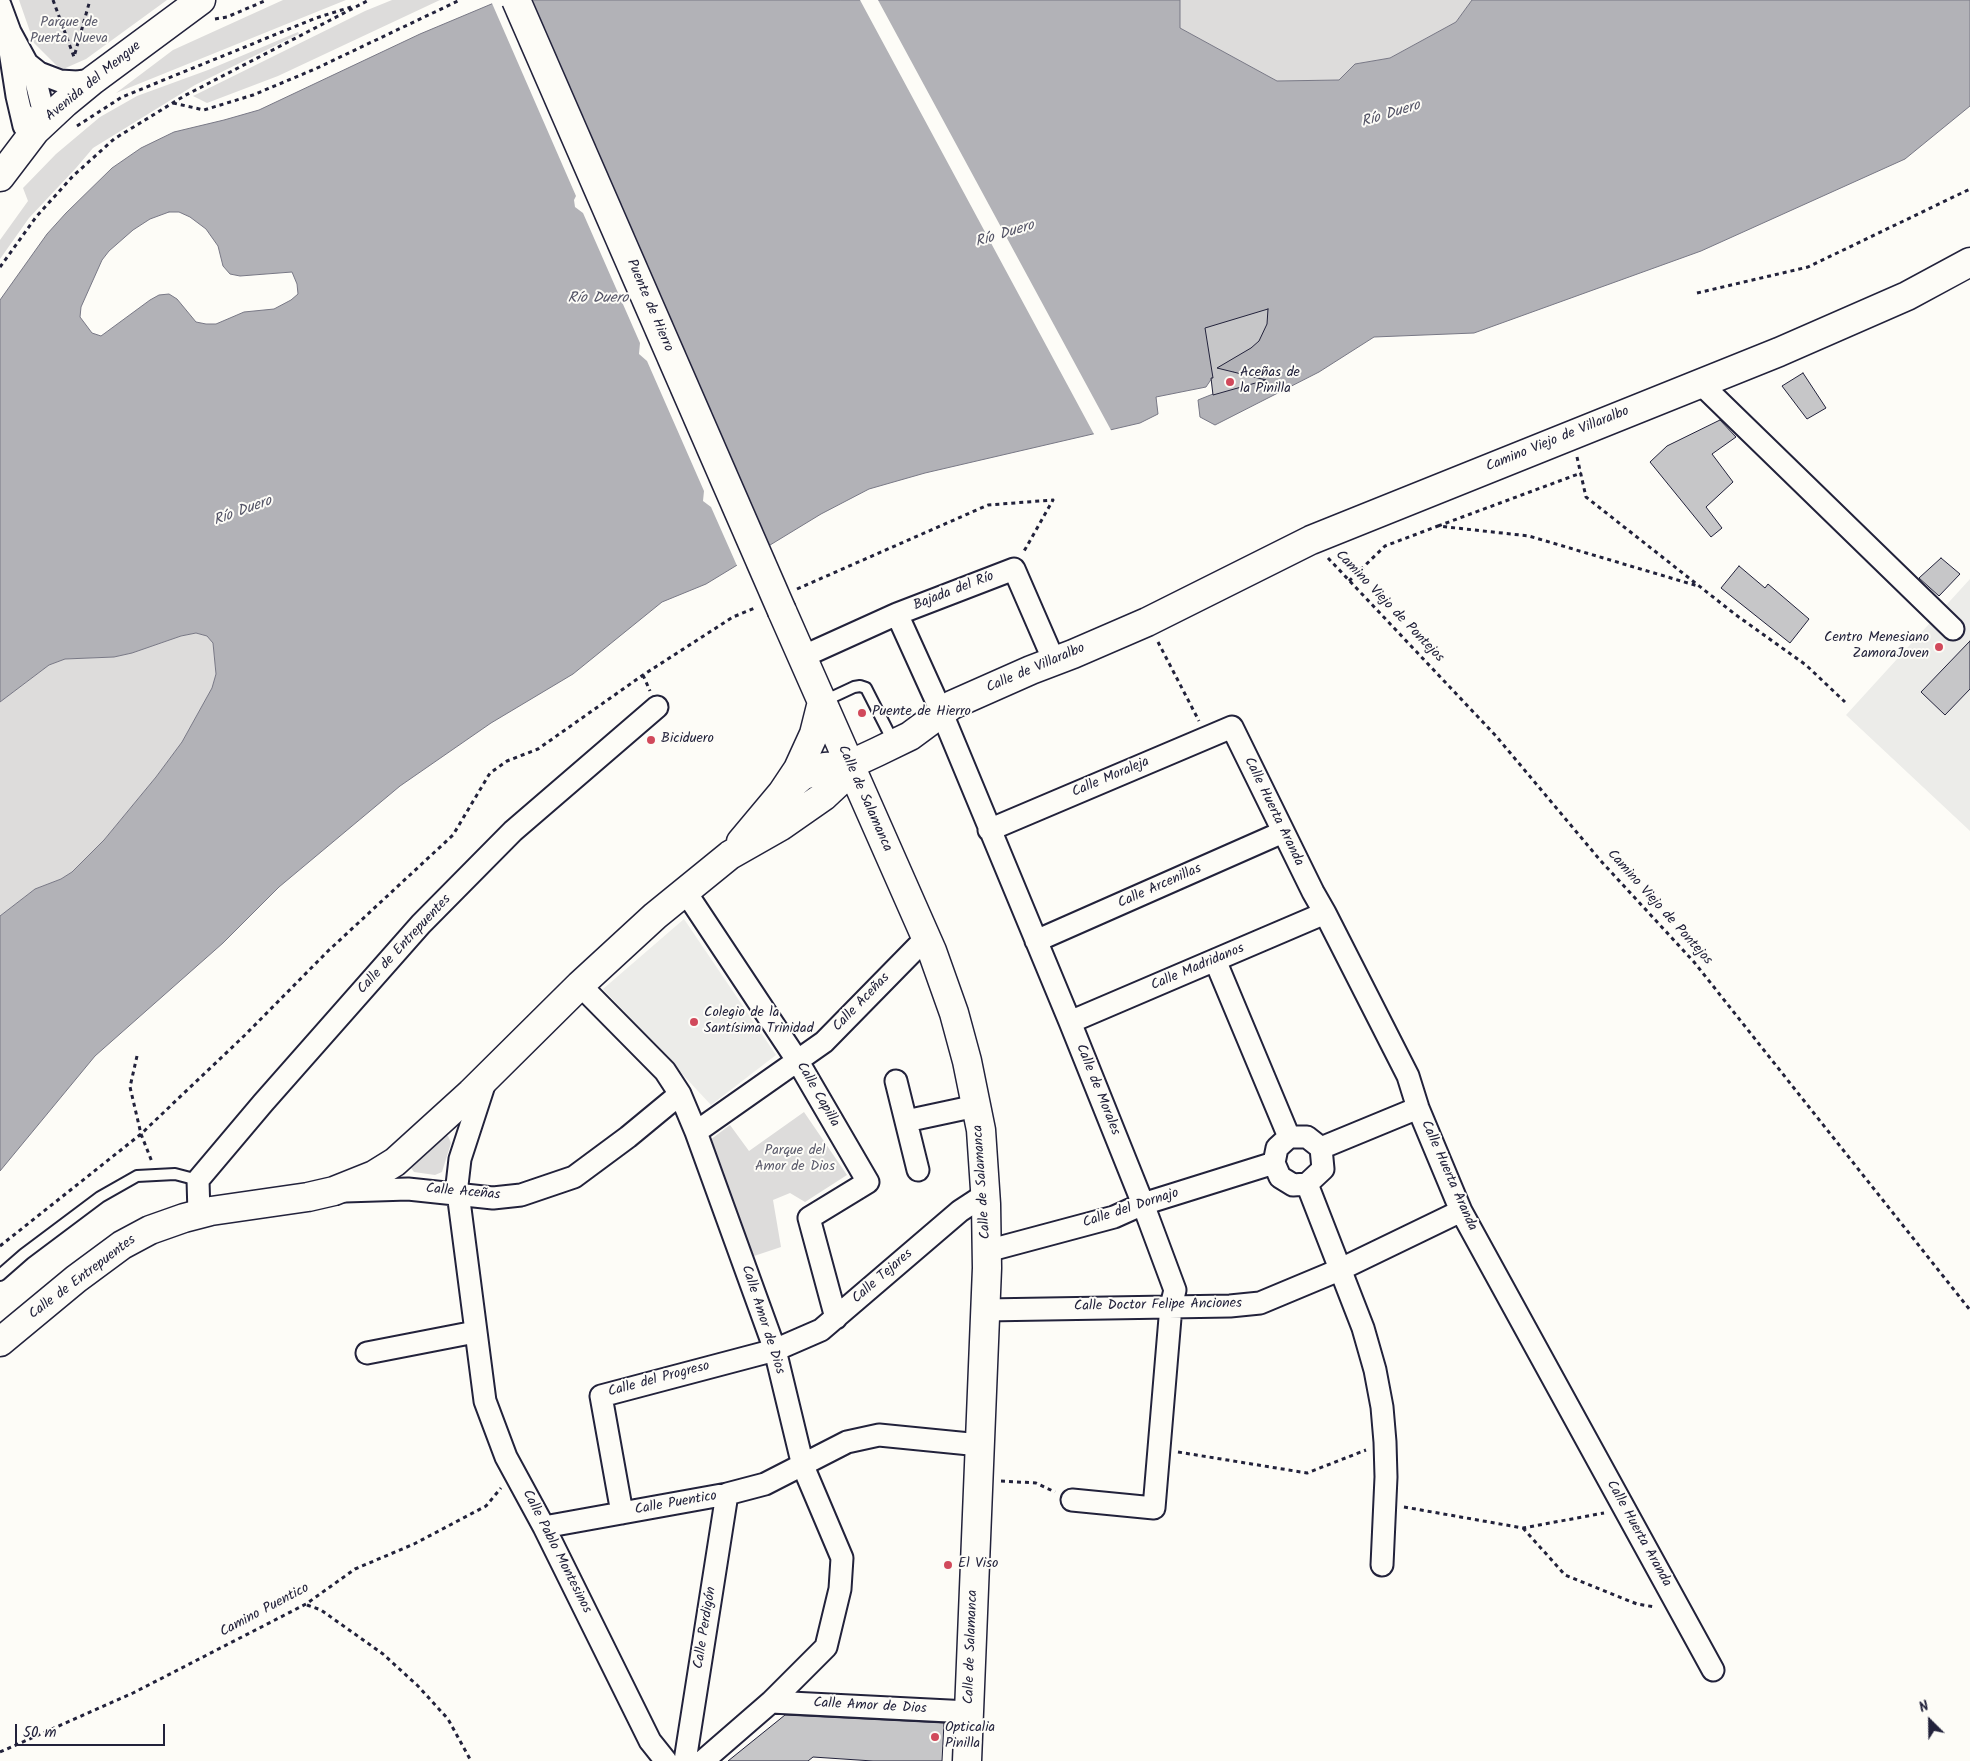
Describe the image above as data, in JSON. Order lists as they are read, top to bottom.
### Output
{
  "streets": {
    "street": [
      "Avenida del Mengue",
      "Puente de Hierro",
      "Camino Viejo de Villaralbo",
      "Bajada del Río",
      "Calle de Villaralbo",
      "Calle Moraleja",
      "Calle de Salamanca",
      "Calle Huerta Aranda",
      "Calle Arcenillas",
      "Calle de Entrepuentes",
      "Calle Madridanos",
      "Calle Aceñas",
      "Calle de Morales",
      "Calle Capilla",
      "Calle del Dornajo",
      "Calle Tejares",
      "Calle Doctor Felipe Anciones",
      "Calle Amor de Dios",
      "Calle del Progreso",
      "Calle Puentico",
      "Calle Pablo Montesinos",
      "Calle Perdigón"
    ],
    "path": ["Camino Viejo de Pontejos", "Camino Puentico"]
  },
  "crossings": [
    ["Puente de Hierro", "Calle de Salamanca"],
    ["Camino Viejo de Villaralbo", "Camino Viejo de Pontejos"],
    ["Camino Viejo de Villaralbo", "Calle de Villaralbo"],
    ["Bajada del Río", "Calle de Salamanca"],
    ["Bajada del Río", "Calle de Morales"],
    ["Calle de Villaralbo", "Calle de Salamanca"],
    ["Calle de Villaralbo", "Calle de Entrepuentes"],
    ["Calle de Villaralbo", "Calle de Morales"],
    ["Calle Moraleja", "Calle Huerta Aranda"],
    ["Calle Moraleja", "Calle de Morales"],
    ["Calle de Salamanca", "Calle de Entrepuentes"],
    ["Calle de Salamanca", "Calle Aceñas"],
    ["Calle de Salamanca", "Calle del Dornajo"],
    ["Calle de Salamanca", "Calle Tejares"],
    ["Calle de Salamanca", "Calle Doctor Felipe Anciones"],
    ["Calle de Salamanca", "Calle Amor de Dios"],
    ["Calle de Salamanca", "Calle Puentico"],
    ["Calle Huerta Aranda", "Calle Arcenillas"],
    ["Calle Huerta Aranda", "Calle Madridanos"],
    ["Calle Huerta Aranda", "Calle Doctor Felipe Anciones"],
    ["Calle Arcenillas", "Calle de Morales"],
    ["Calle de Entrepuentes", "Calle Aceñas"],
    ["Calle de Entrepuentes", "Calle Capilla"],
    ["Calle de Entrepuentes", "Calle Amor de Dios"],
    ["Calle de Entrepuentes", "Calle Pablo Montesinos"],
    ["Calle Madridanos", "Calle de Morales"],
    ["Calle Aceñas", "Calle Capilla"],
    ["Calle Aceñas", "Calle Amor de Dios"],
    ["Calle Aceñas", "Calle Pablo Montesinos"],
    ["Calle de Morales", "Calle del Dornajo"],
    ["Calle de Morales", "Calle Doctor Felipe Anciones"],
    ["Calle Capilla", "Calle Tejares"],
    ["Calle Tejares", "Calle Amor de Dios"],
    ["Calle Tejares", "Calle del Progreso"],
    ["Calle Amor de Dios", "Calle del Progreso"],
    ["Calle Amor de Dios", "Calle Puentico"],
    ["Calle del Progreso", "Calle Puentico"],
    ["Calle Puentico", "Calle Pablo Montesinos"],
    ["Calle Puentico", "Calle Perdigón"],
    ["Calle Pablo Montesinos", "Camino Puentico"]
  ],
  "water": ["Río Duero"],
  "parks": ["Parque de Puerta Nueva", "Parque del Amor de Dios"],
  "places": [
    "Aceñas de la Pinilla",
    "Centro Menesiano ZamoraJoven",
    "Puente de Hierro",
    "Biciduero",
    "Colegio de la Santísima Trinidad",
    "El Viso",
    "Opticalia Pinilla"
  ],
  "scale_bar": "50 m",
  "north": "top left"
}
